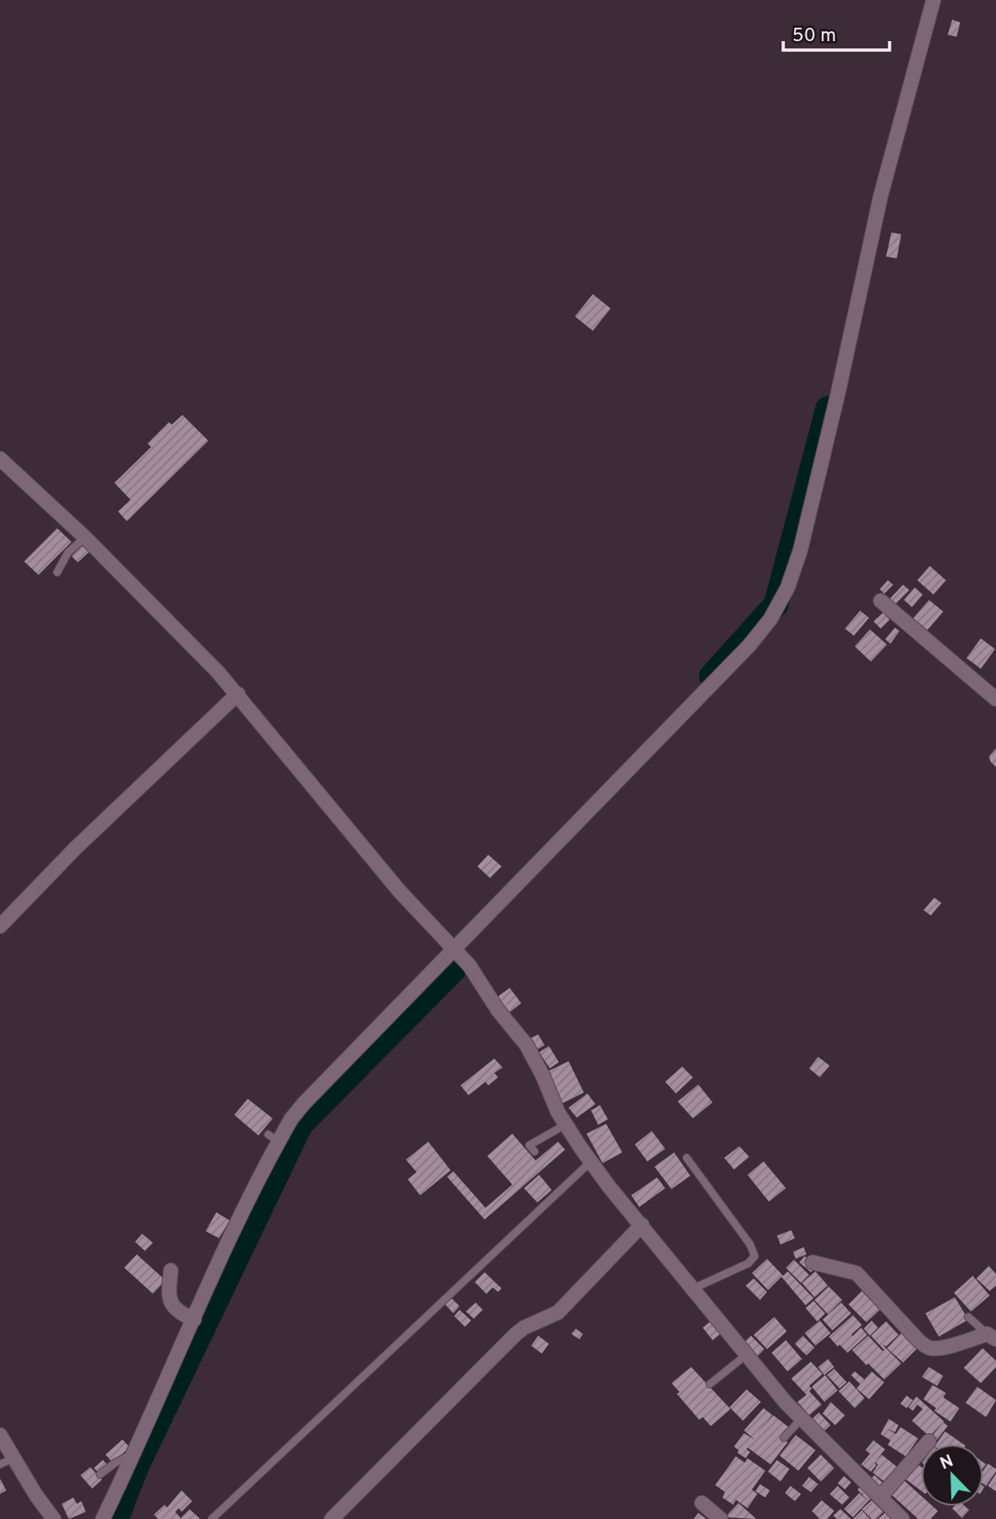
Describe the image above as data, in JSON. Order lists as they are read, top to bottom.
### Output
{
  "scale_bar": "50 m",
  "north": "top left"
}
